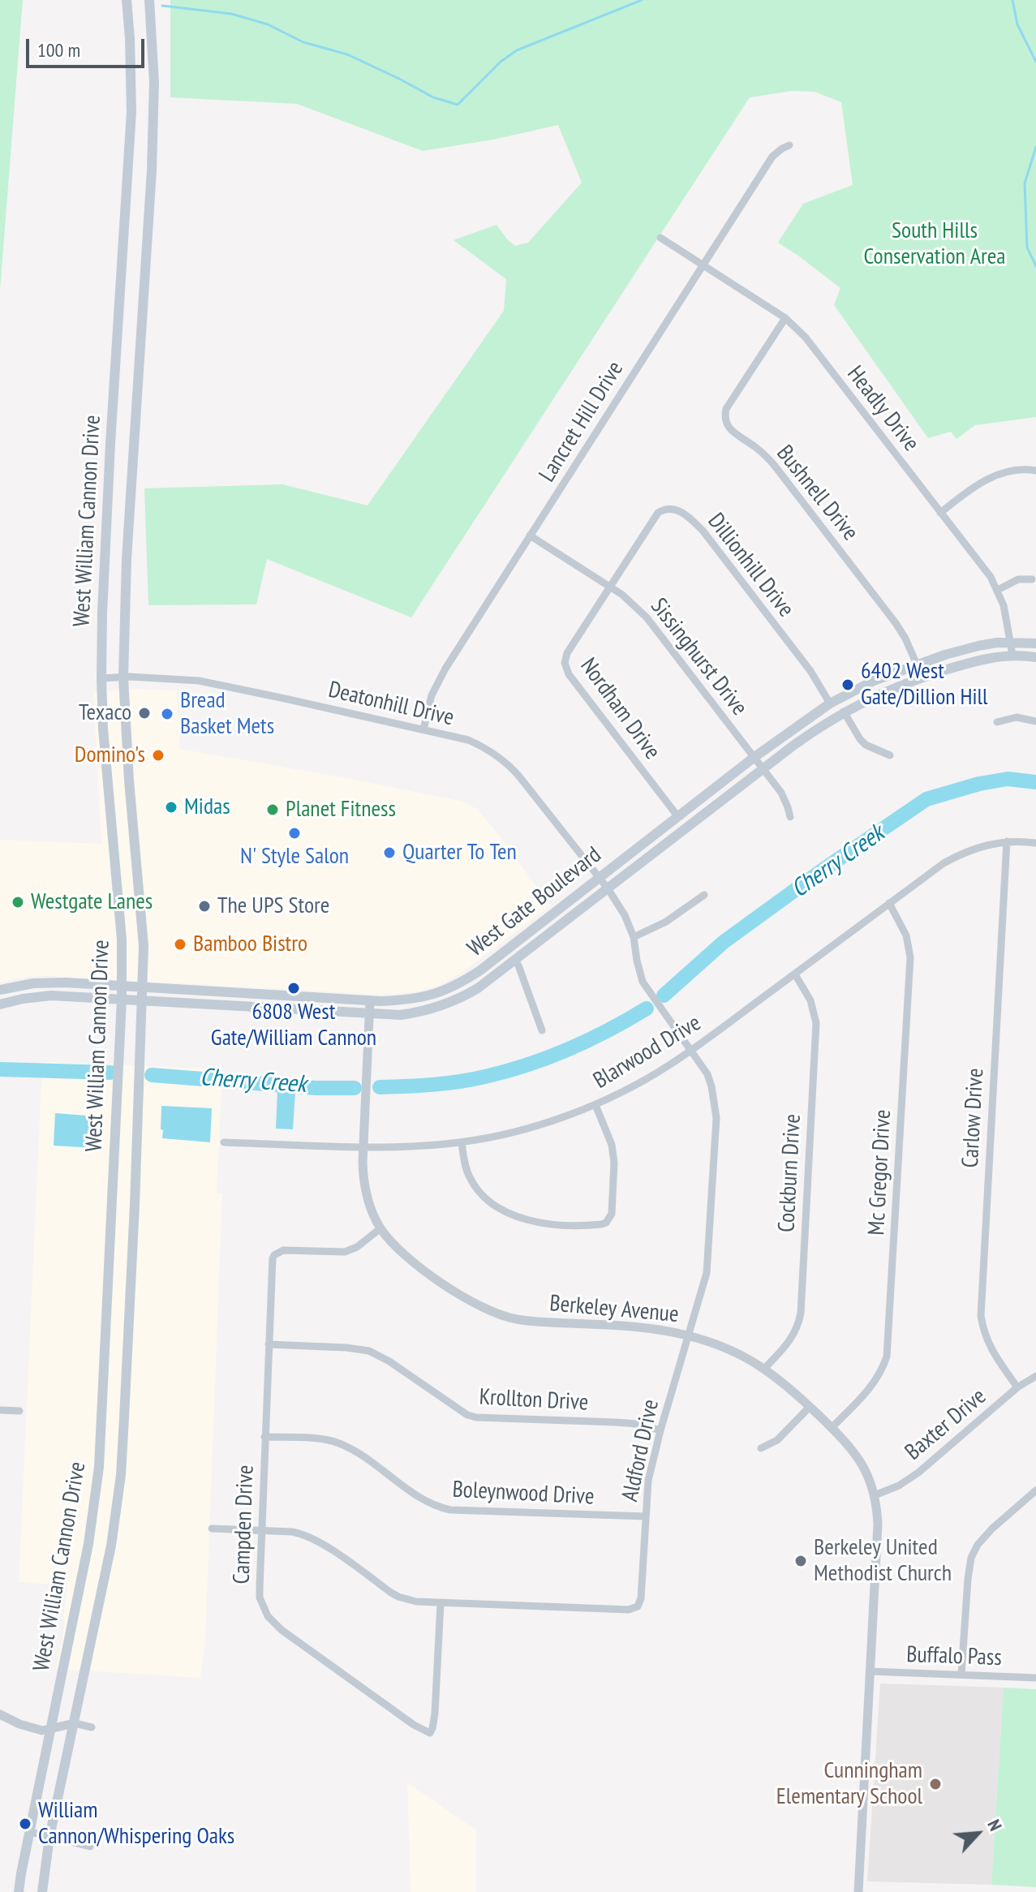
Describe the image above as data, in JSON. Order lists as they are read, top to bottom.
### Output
{
  "streets": {
    "main road": ["West William Cannon Drive", "West Gate Boulevard"],
    "street": [
      "Headly Drive",
      "Lancret Hill Drive",
      "Bushnell Drive",
      "Dillionhill Drive",
      "Sissinghurst Drive",
      "Deatonhill Drive",
      "Nordham Drive",
      "Blarwood Drive",
      "Carlow Drive",
      "Mc Gregor Drive",
      "Cockburn Drive",
      "Berkeley Avenue",
      "Krollton Drive",
      "Baxter Drive",
      "Aldford Drive",
      "Boleynwood Drive",
      "Campden Drive",
      "Buffalo Pass"
    ]
  },
  "crossings": [
    ["Headly Drive", "Lancret Hill Drive"],
    ["Headly Drive", "Bushnell Drive"],
    ["Headly Drive", "West Gate Boulevard"],
    ["Lancret Hill Drive", "Sissinghurst Drive"],
    ["Lancret Hill Drive", "Deatonhill Drive"],
    ["Bushnell Drive", "West Gate Boulevard"],
    ["West William Cannon Drive", "Deatonhill Drive"],
    ["West William Cannon Drive", "West Gate Boulevard"],
    ["Dillionhill Drive", "Sissinghurst Drive"],
    ["Dillionhill Drive", "Nordham Drive"],
    ["Dillionhill Drive", "West Gate Boulevard"],
    ["Sissinghurst Drive", "Nordham Drive"],
    ["Sissinghurst Drive", "West Gate Boulevard"],
    ["Deatonhill Drive", "West Gate Boulevard"],
    ["Deatonhill Drive", "Aldford Drive"],
    ["Nordham Drive", "West Gate Boulevard"],
    ["West Gate Boulevard", "Berkeley Avenue"],
    ["West Gate Boulevard", "Aldford Drive"],
    ["Blarwood Drive", "Carlow Drive"],
    ["Blarwood Drive", "Mc Gregor Drive"],
    ["Blarwood Drive", "Cockburn Drive"],
    ["Blarwood Drive", "Berkeley Avenue"],
    ["Blarwood Drive", "Aldford Drive"],
    ["Carlow Drive", "Baxter Drive"],
    ["Mc Gregor Drive", "Berkeley Avenue"],
    ["Cockburn Drive", "Berkeley Avenue"],
    ["Berkeley Avenue", "Baxter Drive"],
    ["Berkeley Avenue", "Aldford Drive"],
    ["Berkeley Avenue", "Campden Drive"],
    ["Berkeley Avenue", "Buffalo Pass"],
    ["Krollton Drive", "Aldford Drive"],
    ["Krollton Drive", "Campden Drive"],
    ["Aldford Drive", "Boleynwood Drive"],
    ["Aldford Drive", "Campden Drive"],
    ["Boleynwood Drive", "Campden Drive"]
  ],
  "water": ["Cherry Creek"],
  "parks": ["South Hills Conservation Area"],
  "places": [
    "6402 West Gate/Dillion Hill",
    "Texaco",
    "Bread Basket Mets",
    "Domino's",
    "Midas",
    "Planet Fitness",
    "N' Style Salon",
    "Quarter To Ten",
    "Westgate Lanes",
    "The UPS Store",
    "Bamboo Bistro",
    "6808 West Gate/William Cannon",
    "Berkeley United Methodist Church",
    "Cunningham Elementary School",
    "William Cannon/Whispering Oaks"
  ],
  "scale_bar": "100 m",
  "north": "top right"
}
